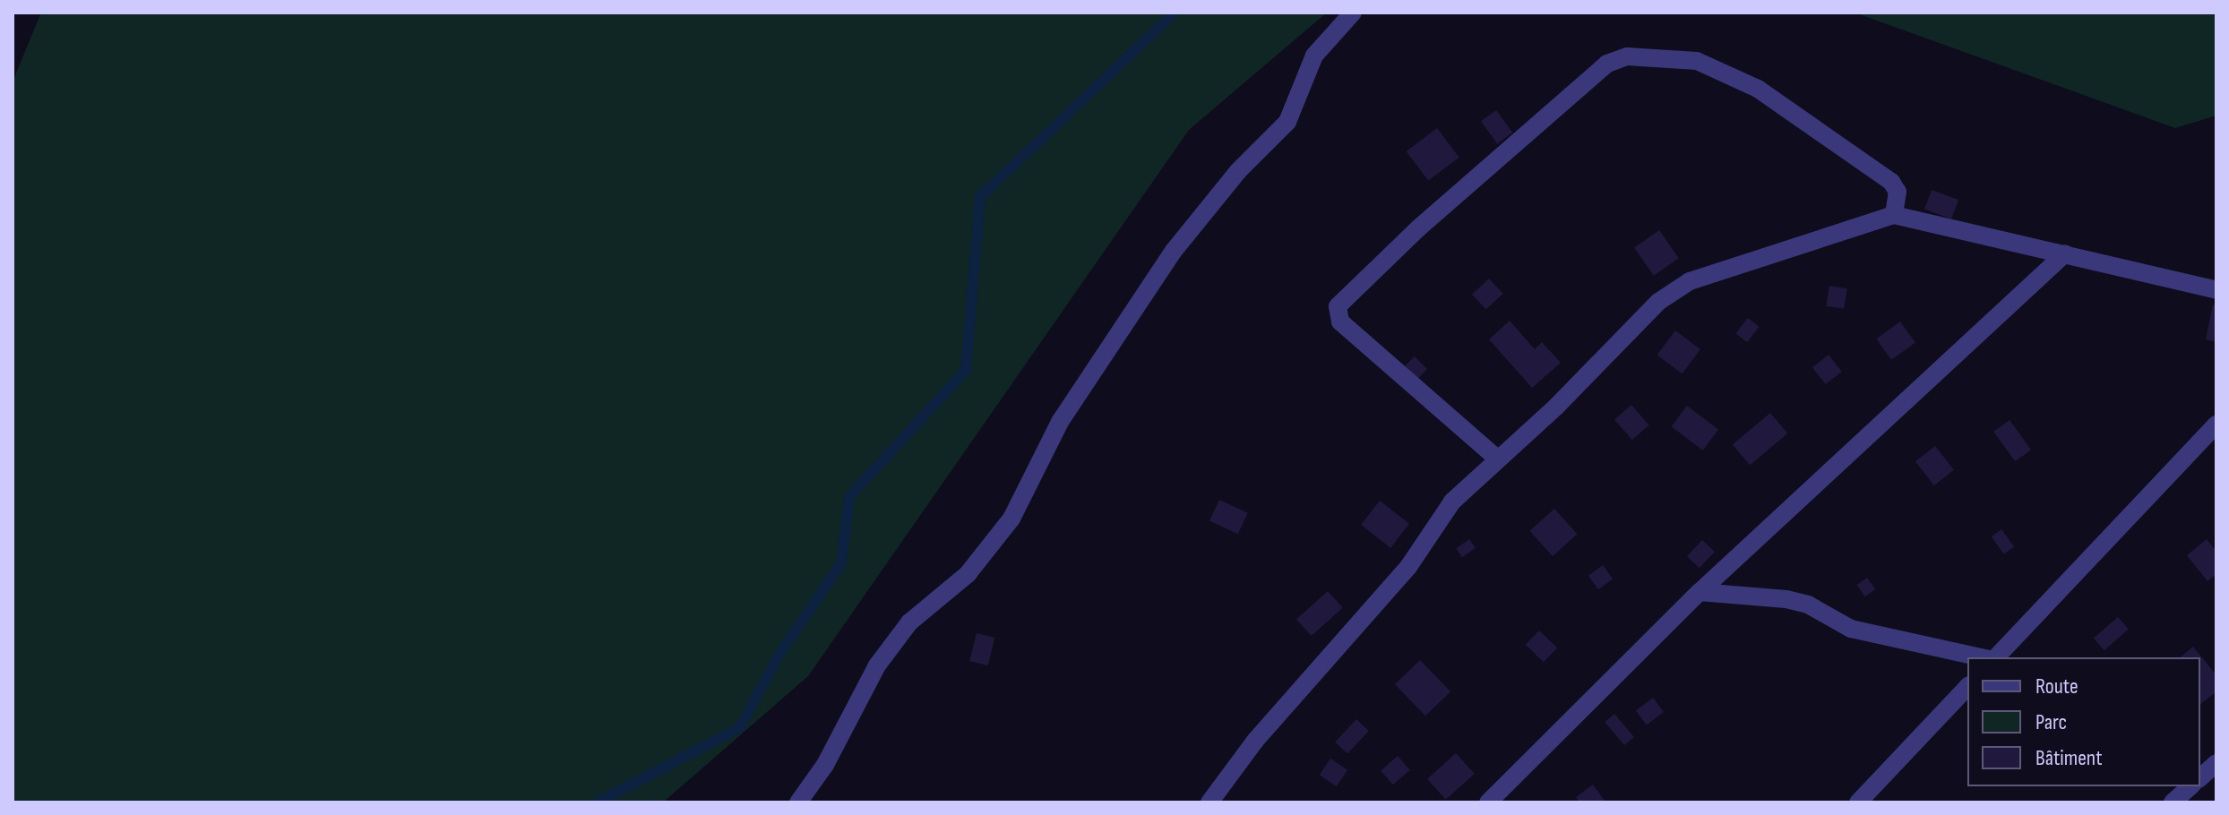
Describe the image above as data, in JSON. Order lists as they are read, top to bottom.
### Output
{
  "legend": ["Route", "Parc", "Bâtiment"]
}
